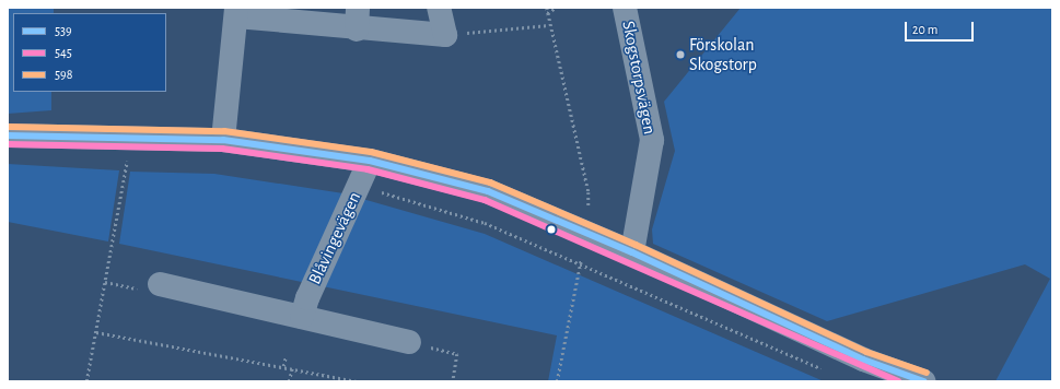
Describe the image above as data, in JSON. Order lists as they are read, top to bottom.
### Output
{
  "streets": {
    "street": ["Skogstorpsvägen", "Blåvingevägen"]
  },
  "places": ["Förskolan Skogstorp"],
  "lines": ["transit line 598", "transit line 539", "transit line 545"],
  "legend": ["539", "545", "598"],
  "scale_bar": "20 m"
}
